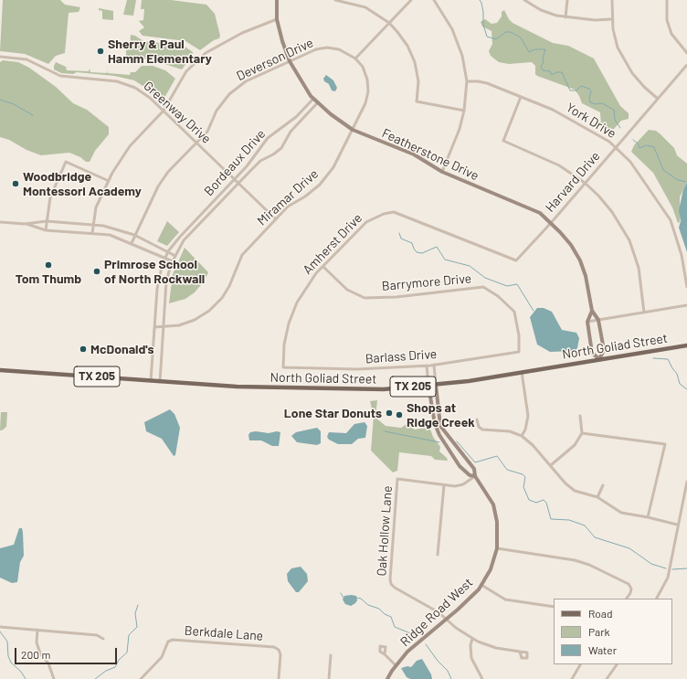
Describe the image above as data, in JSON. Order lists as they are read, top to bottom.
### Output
{
  "streets": {
    "main road": ["North Goliad Street", "TX 205"],
    "street": [
      "Deverson Drive",
      "Greenway Drive",
      "York Drive",
      "Featherstone Drive",
      "Bordeaux Drive",
      "Harvard Drive",
      "Miramar Drive",
      "Amherst Drive",
      "Barrymore Drive",
      "Barlass Drive",
      "Oak Hollow Lane",
      "Ridge Road West",
      "Berkdale Lane"
    ]
  },
  "crossings": [
    ["Deverson Drive", "Greenway Drive"],
    ["Deverson Drive", "Featherstone Drive"],
    ["Deverson Drive", "Miramar Drive"],
    ["Greenway Drive", "Bordeaux Drive"],
    ["Greenway Drive", "Miramar Drive"],
    ["York Drive", "Harvard Drive"],
    ["Featherstone Drive", "Bordeaux Drive"],
    ["Featherstone Drive", "Harvard Drive"],
    ["Featherstone Drive", "Miramar Drive"],
    ["Featherstone Drive", "North Goliad Street"],
    ["Bordeaux Drive", "Miramar Drive"],
    ["Bordeaux Drive", "North Goliad Street"],
    ["Harvard Drive", "Amherst Drive"],
    ["Amherst Drive", "Barrymore Drive"],
    ["Amherst Drive", "Barlass Drive"],
    ["Barrymore Drive", "Barlass Drive"],
    ["North Goliad Street", "Ridge Road West"],
    ["Barlass Drive", "Ridge Road West"],
    ["Oak Hollow Lane", "Ridge Road West"]
  ],
  "places": [
    "Sherry & Paul Hamm Elementary",
    "Woodbridge Montessori Academy",
    "Tom Thumb",
    "Primrose School of North Rockwall",
    "McDonald's",
    "Lone Star Donuts",
    "Shops at Ridge Creek"
  ],
  "legend": ["Road", "Park", "Water"],
  "scale_bar": "200 m"
}
